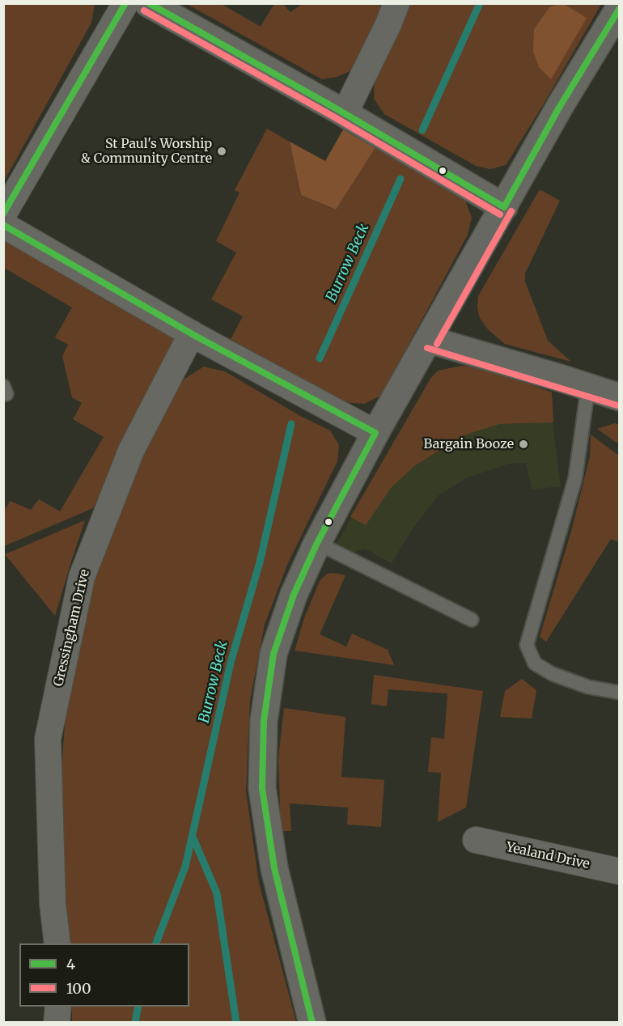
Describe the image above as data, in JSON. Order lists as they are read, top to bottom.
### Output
{
  "streets": {
    "street": ["Gressingham Drive", "Yealand Drive"]
  },
  "water": ["Burrow Beck"],
  "places": ["St Paul's Worship & Community Centre", "Bargain Booze"],
  "lines": ["transit line 4", "transit line 100"],
  "legend": ["4", "100"]
}
